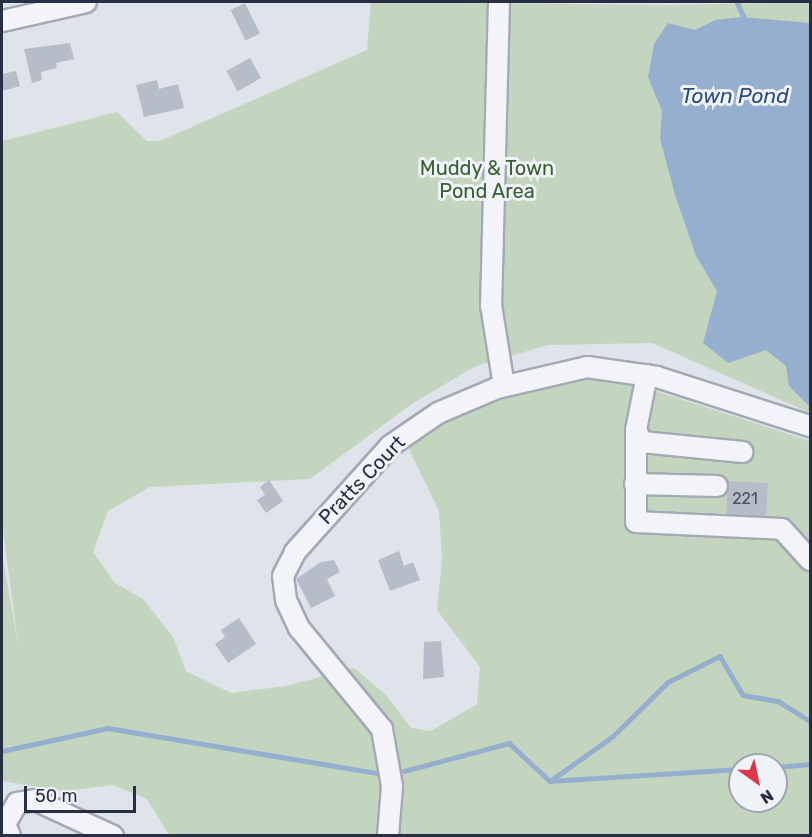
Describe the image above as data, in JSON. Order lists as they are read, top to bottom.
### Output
{
  "streets": {
    "street": ["Pratts Court"]
  },
  "water": ["Town Pond"],
  "parks": ["Muddy & Town Pond Area"],
  "house_numbers": ["221"],
  "scale_bar": "50 m",
  "north": "bottom right"
}
